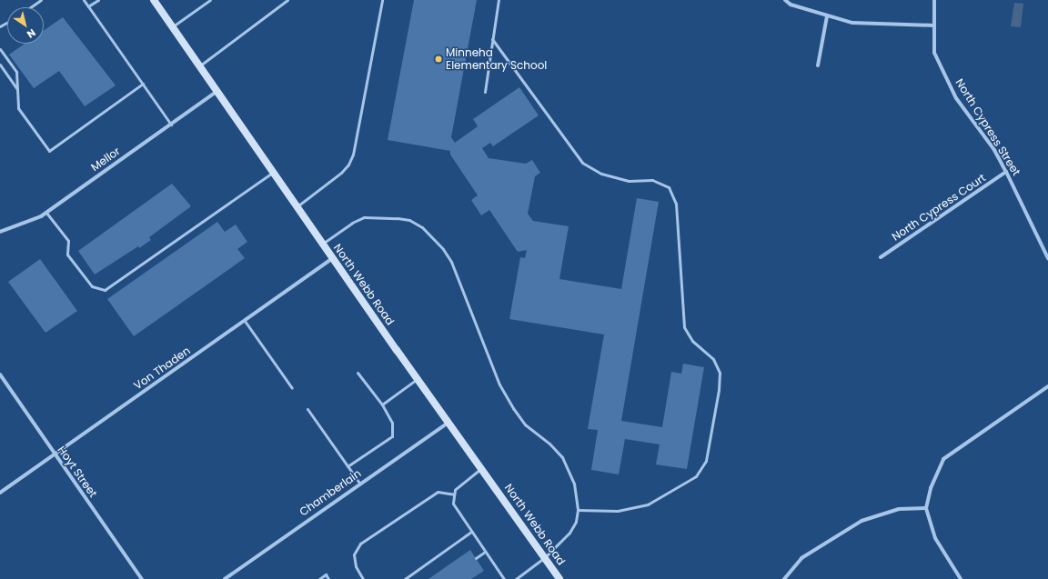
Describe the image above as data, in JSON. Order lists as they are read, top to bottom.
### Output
{
  "streets": {
    "main road": ["North Webb Road"],
    "street": [
      "North Cypress Street",
      "Mellor",
      "North Cypress Court",
      "Von Thaden",
      "Hoyt Street",
      "Chamberlain"
    ]
  },
  "crossings": [
    ["North Cypress Street", "North Cypress Court"],
    ["Mellor", "North Webb Road"],
    ["North Webb Road", "Von Thaden"],
    ["North Webb Road", "Chamberlain"],
    ["Von Thaden", "Hoyt Street"]
  ],
  "places": ["Minneha Elementary School"],
  "north": "bottom right"
}
